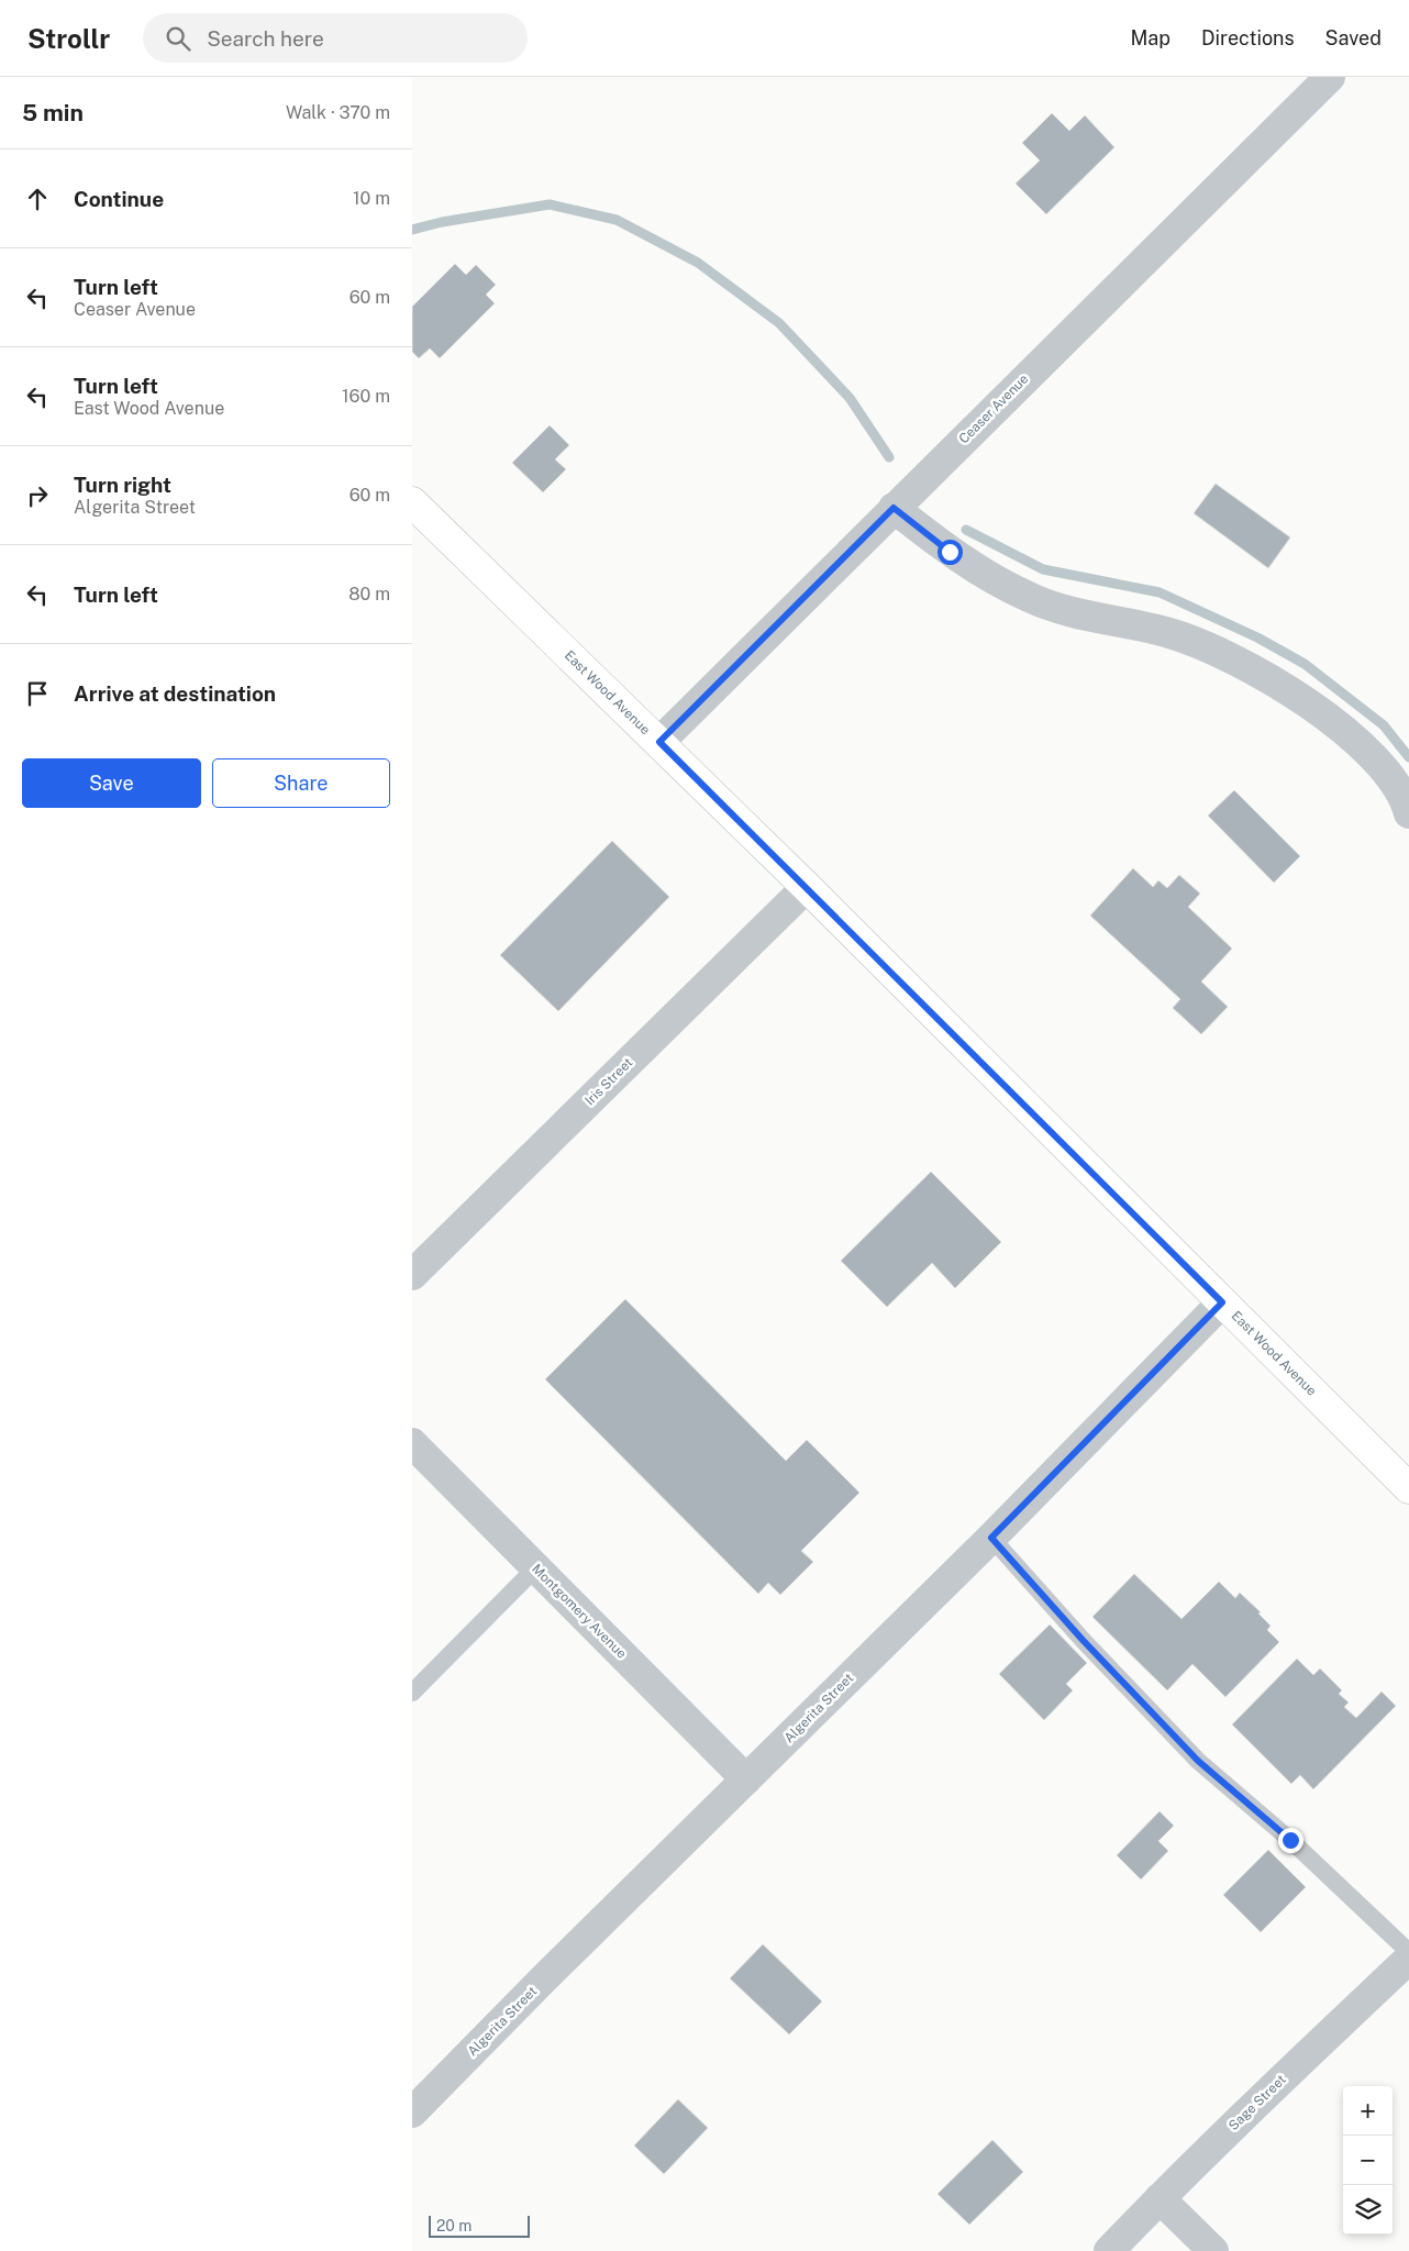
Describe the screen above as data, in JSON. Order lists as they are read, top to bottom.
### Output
{
  "streets": {
    "main road": ["East Wood Avenue"],
    "street": [
      "Ceaser Avenue",
      "Iris Street",
      "Montgomery Avenue",
      "Algerita Street",
      "Sage Street"
    ]
  },
  "crossings": [
    ["Ceaser Avenue", "East Wood Avenue"],
    ["East Wood Avenue", "Iris Street"],
    ["East Wood Avenue", "Algerita Street"],
    ["Montgomery Avenue", "Algerita Street"]
  ],
  "scale_bar": "20 m",
  "page": {
    "header": "Strollr",
    "search": "Search here",
    "nav": ["Map", "Directions", "Saved"],
    "heading": ["5 min", "Walk · 370 m"],
    "list": [
      ["Continue", "10 m"],
      ["Turn left", "Ceaser Avenue", "60 m"],
      ["Turn left", "East Wood Avenue", "160 m"],
      ["Turn right", "Algerita Street", "60 m"],
      ["Turn left", "80 m"],
      "Arrive at destination"
    ],
    "buttons": ["Save", "Share"],
    "map_buttons": ["+", "−"],
    "scale": "20 m"
  }
}
